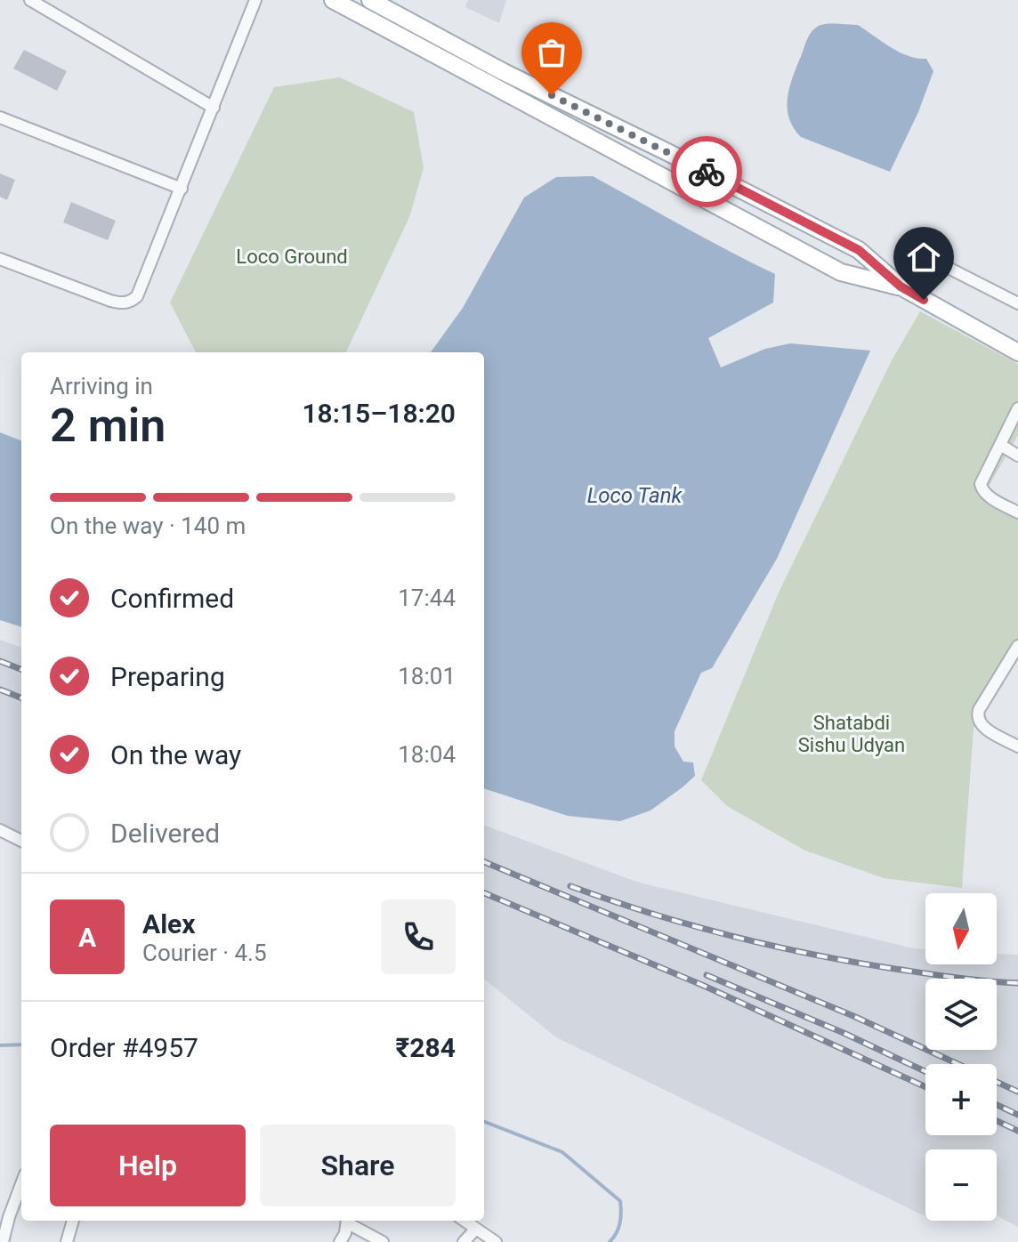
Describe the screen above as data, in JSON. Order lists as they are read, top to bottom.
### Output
{
  "water": ["Loco Tank"],
  "parks": ["Loco Ground", "Shatabdi Sishu Udyan"],
  "north": "bottom",
  "page": {
    "heading": ["2 min", "Arriving in", "18:15–18:20"],
    "panel": [
      "Alex",
      "Courier · 4.5",
      "Order #4957",
      "₹284"
    ],
    "bar": "On the way · 140 m",
    "list": [
      ["Confirmed", "17:44"],
      ["Preparing", "18:01"],
      ["On the way", "18:04"],
      "Delivered"
    ],
    "map_buttons": ["+", "−"],
    "round": "A",
    "buttons": ["Help", "Share"]
  }
}
